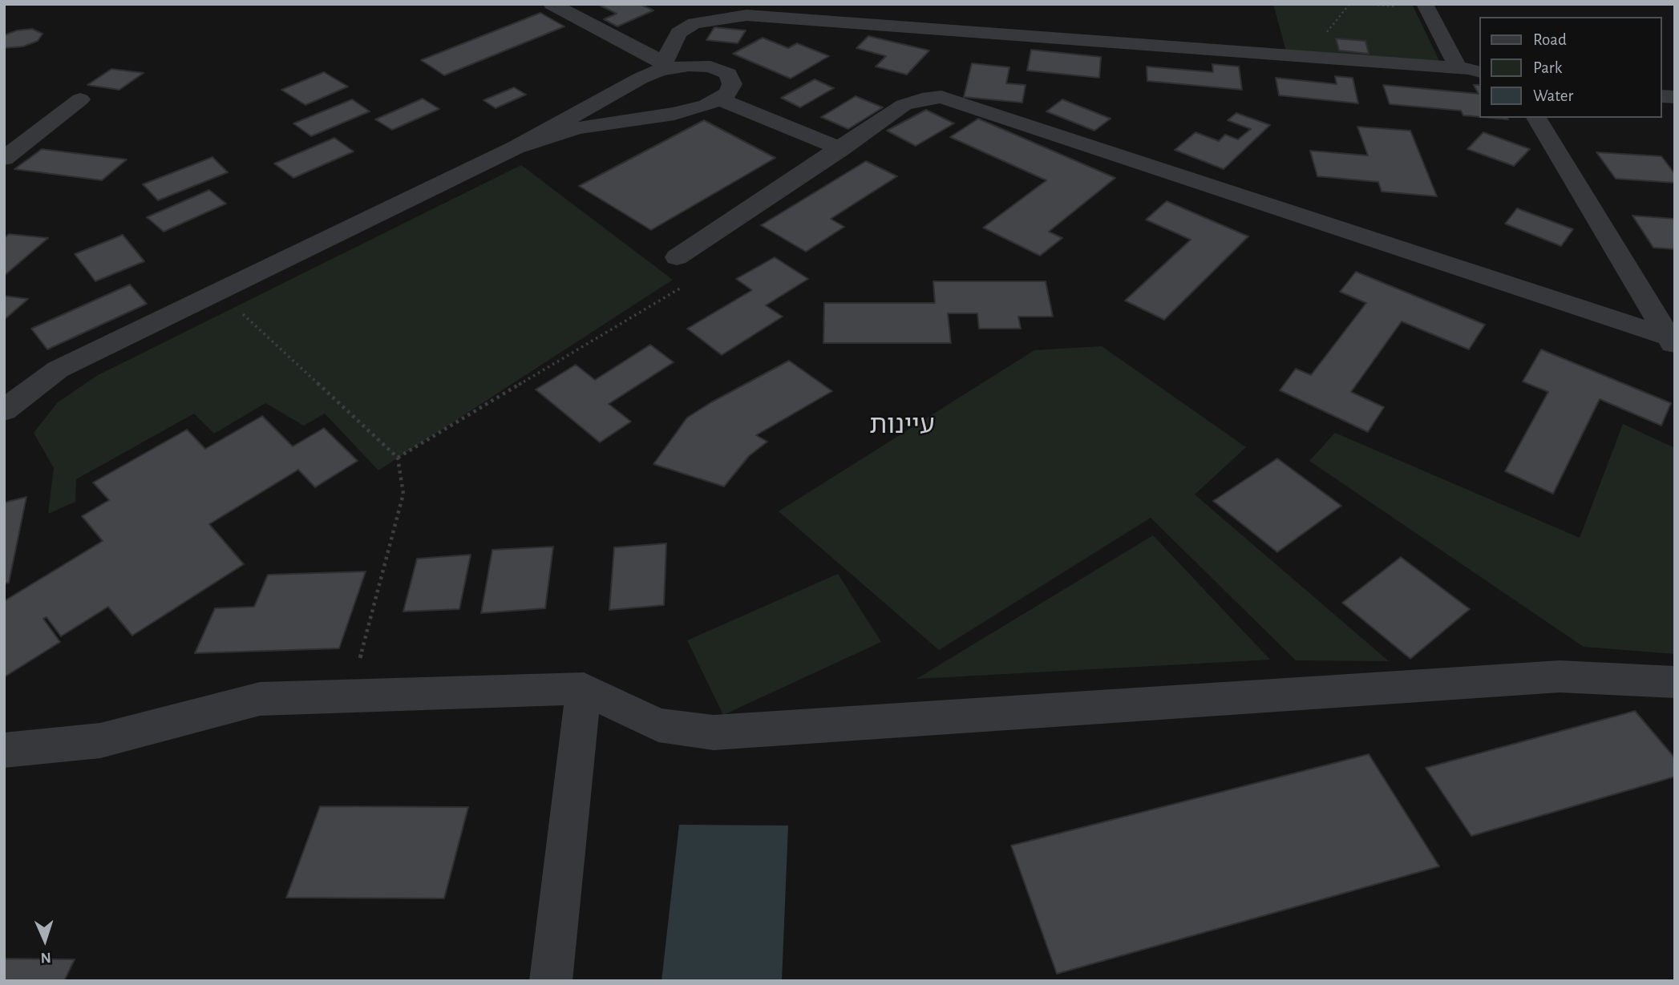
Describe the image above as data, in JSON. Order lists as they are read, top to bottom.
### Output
{
  "districts": ["עיינות"],
  "legend": ["Road", "Park", "Water"],
  "north": "bottom"
}
